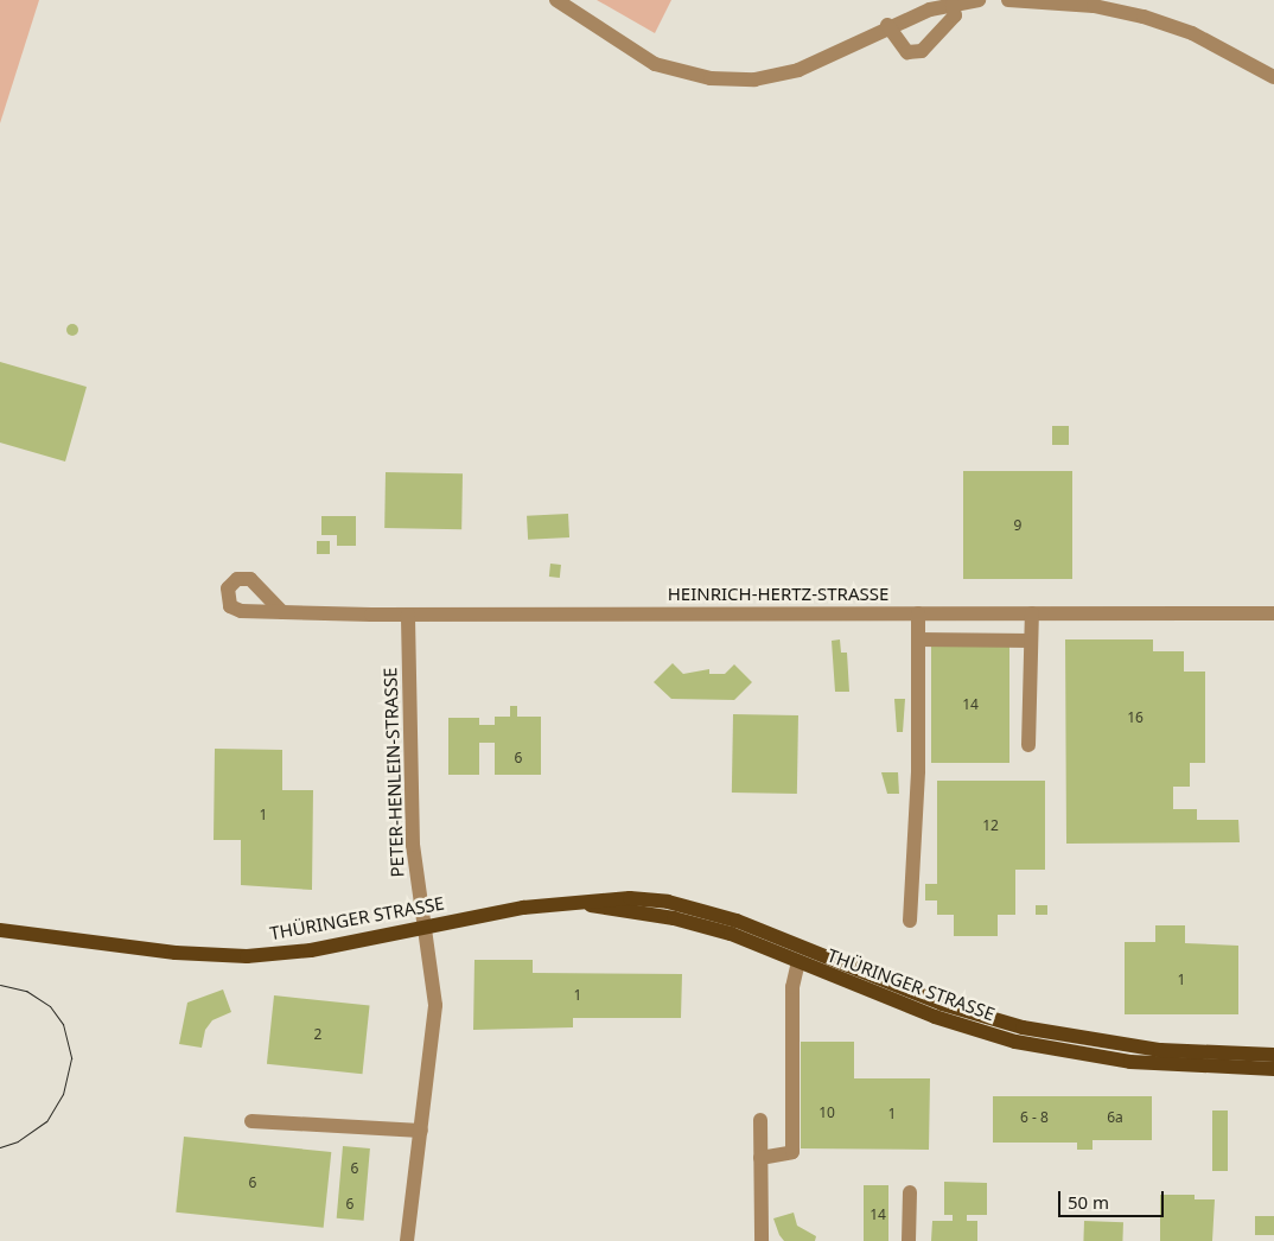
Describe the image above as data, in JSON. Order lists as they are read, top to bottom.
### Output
{
  "streets": {
    "main road": ["THÜRINGER STRASSE"],
    "street": ["HEINRICH-HERTZ-STRASSE", "PETER-HENLEIN-STRASSE"]
  },
  "crossings": [
    ["HEINRICH-HERTZ-STRASSE", "PETER-HENLEIN-STRASSE"],
    ["PETER-HENLEIN-STRASSE", "THÜRINGER STRASSE"]
  ],
  "house_numbers": [
    "9",
    "14",
    "16",
    "6",
    "1",
    "12",
    "1",
    "1",
    "2",
    "10",
    "1",
    "6 - 8",
    "6a",
    "6",
    "6",
    "6",
    "14"
  ],
  "scale_bar": "50 m"
}
